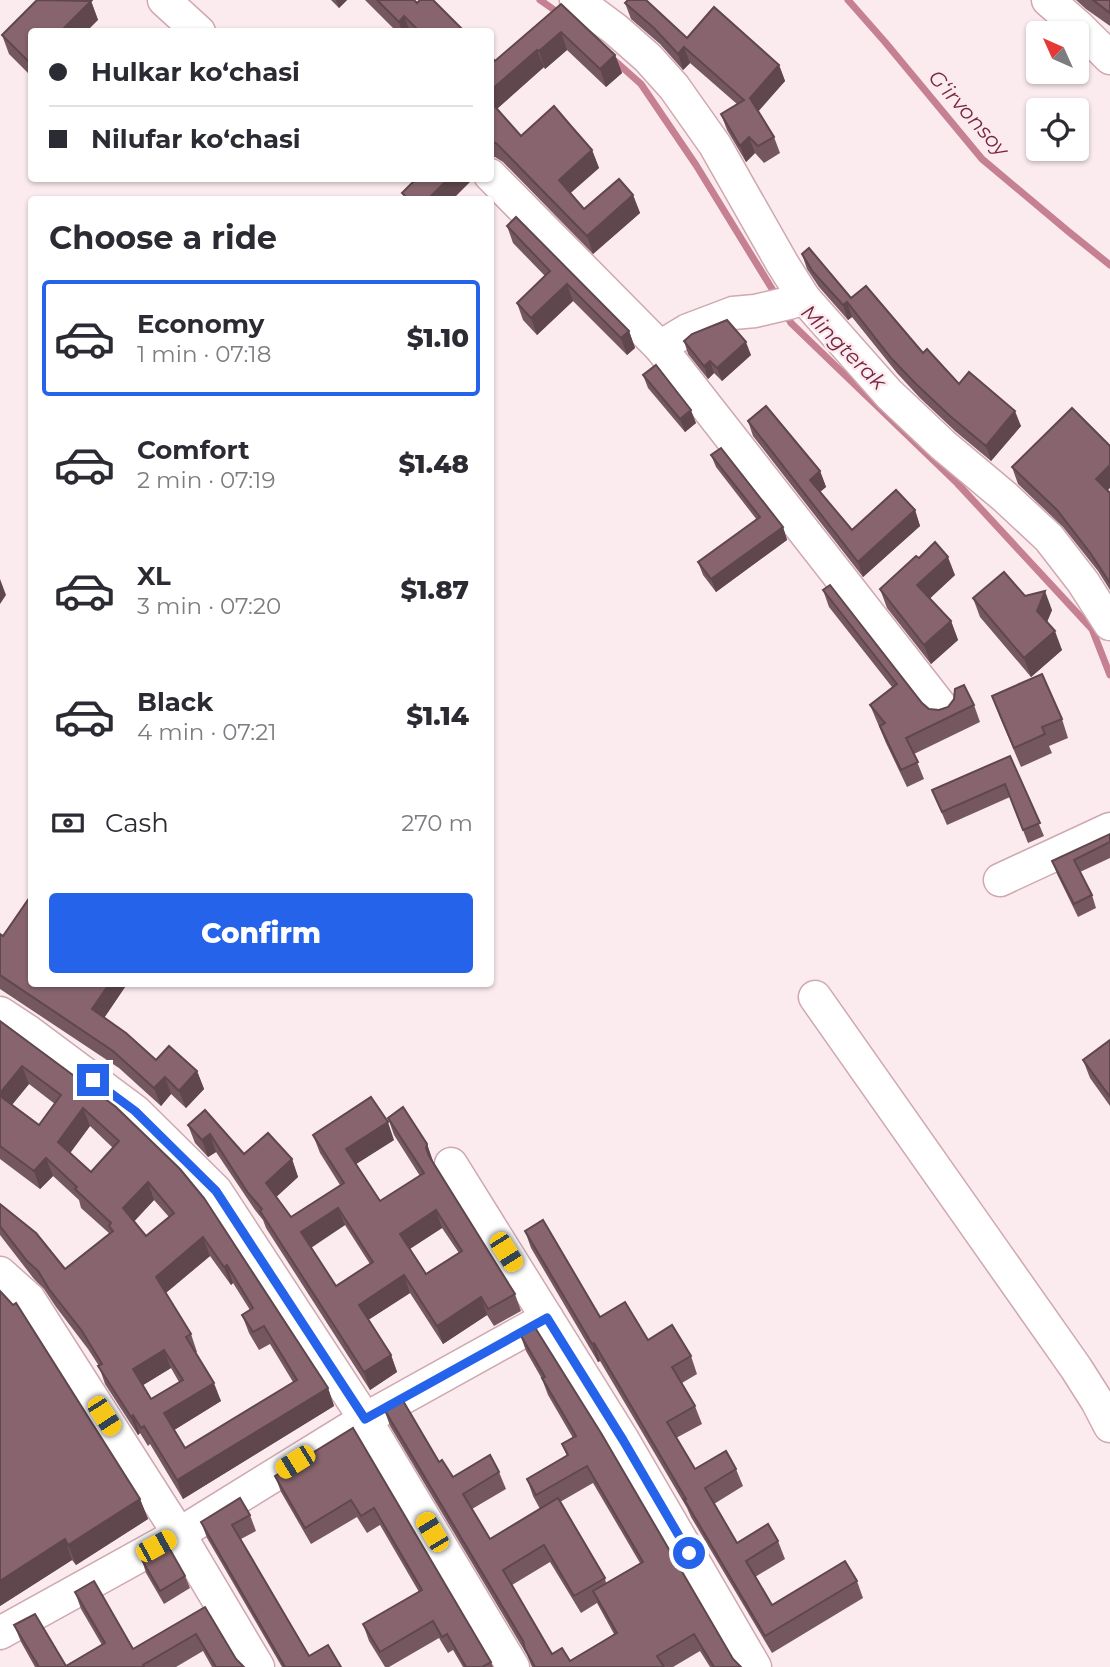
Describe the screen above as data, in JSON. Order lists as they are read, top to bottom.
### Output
{
  "water": ["G‘irvonsoy", "Mingterak"],
  "north": "top left",
  "page": {
    "banner": ["Hulkar koʻchasi", "Nilufar koʻchasi"],
    "heading": "Choose a ride",
    "list": [
      {
        "name": "Economy",
        "note": "1 min · 07:18",
        "value": "$1.10"
      },
      {
        "name": "Comfort",
        "note": "2 min · 07:19",
        "value": "$1.48"
      },
      {
        "name": "XL",
        "note": "3 min · 07:20",
        "value": "$1.87"
      },
      {
        "name": "Black",
        "note": "4 min · 07:21",
        "value": "$1.14"
      }
    ],
    "pay": ["Cash", "270 m"],
    "buttons": "Confirm"
  }
}
